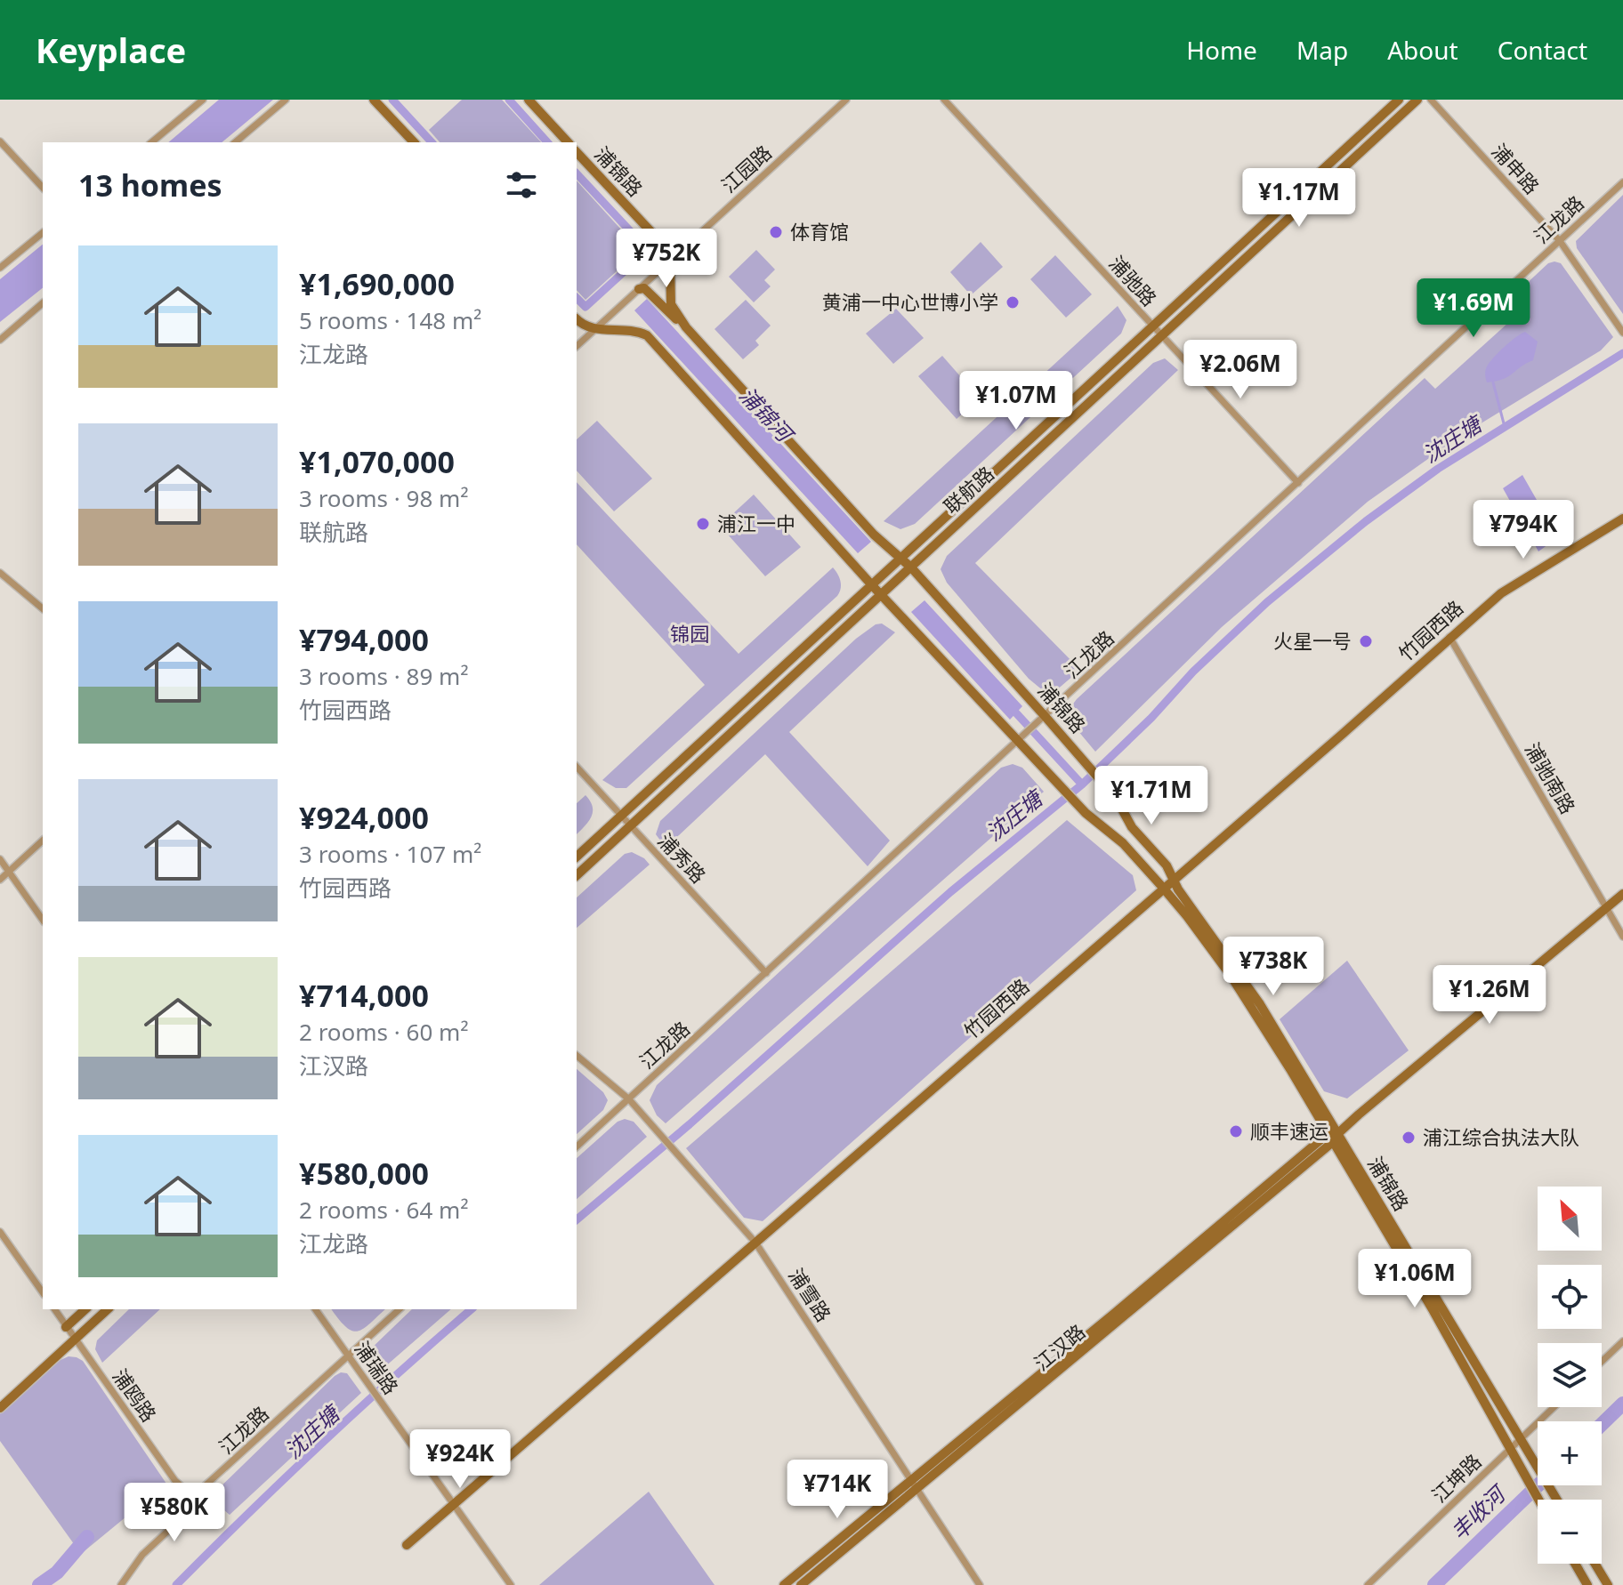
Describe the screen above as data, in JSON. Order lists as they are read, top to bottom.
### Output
{
  "streets": {
    "street": [
      "江园路",
      "浦申路",
      "浦锦路",
      "江龙路",
      "浦驰路",
      "联航路",
      "竹园西路",
      "浦驰南路",
      "浦秀路",
      "浦雪路",
      "江汉路",
      "浦瑞路",
      "浦鸥路",
      "江坤路"
    ]
  },
  "crossings": [
    ["江园路", "浦锦路"],
    ["浦申路", "江龙路"],
    ["浦锦路", "江龙路"],
    ["浦锦路", "联航路"],
    ["浦锦路", "竹园西路"],
    ["浦锦路", "江汉路"],
    ["浦锦路", "江坤路"],
    ["江龙路", "浦驰路"],
    ["江龙路", "浦秀路"],
    ["江龙路", "浦雪路"],
    ["江龙路", "浦瑞路"],
    ["江龙路", "浦鸥路"],
    ["浦驰路", "联航路"],
    ["联航路", "浦秀路"],
    ["竹园西路", "浦驰南路"],
    ["竹园西路", "浦雪路"],
    ["竹园西路", "浦瑞路"],
    ["浦雪路", "江汉路"]
  ],
  "water": ["浦锦河", "沈庄塘", "丰收河"],
  "parks": ["锦园"],
  "places": [
    "体育馆",
    "黄浦一中心世博小学",
    "浦江一中",
    "火星一号",
    "顺丰速运",
    "浦江综合执法大队"
  ],
  "north": "top left",
  "page": {
    "header": "Keyplace",
    "nav": [
      "Home",
      "Map",
      "About",
      "Contact"
    ],
    "heading": "13 homes",
    "price": [
      "¥1.17M",
      "¥752K",
      "¥1.69M",
      "¥2.06M",
      "¥1.07M",
      "¥794K",
      "¥1.71M",
      "¥738K",
      "¥1.26M",
      "¥1.06M",
      "¥924K",
      "¥714K",
      "¥580K"
    ],
    "list": [
      {
        "name": "¥1,690,000",
        "note": "5 rooms · 148 m² · 江龙路"
      },
      {
        "name": "¥1,070,000",
        "note": "3 rooms · 98 m² · 联航路"
      },
      {
        "name": "¥794,000",
        "note": "3 rooms · 89 m² · 竹园西路"
      },
      {
        "name": "¥924,000",
        "note": "3 rooms · 107 m² · 竹园西路"
      },
      {
        "name": "¥714,000",
        "note": "2 rooms · 60 m² · 江汉路"
      },
      {
        "name": "¥580,000",
        "note": "2 rooms · 64 m² · 江龙路"
      }
    ],
    "map_buttons": ["+", "−"]
  }
}
